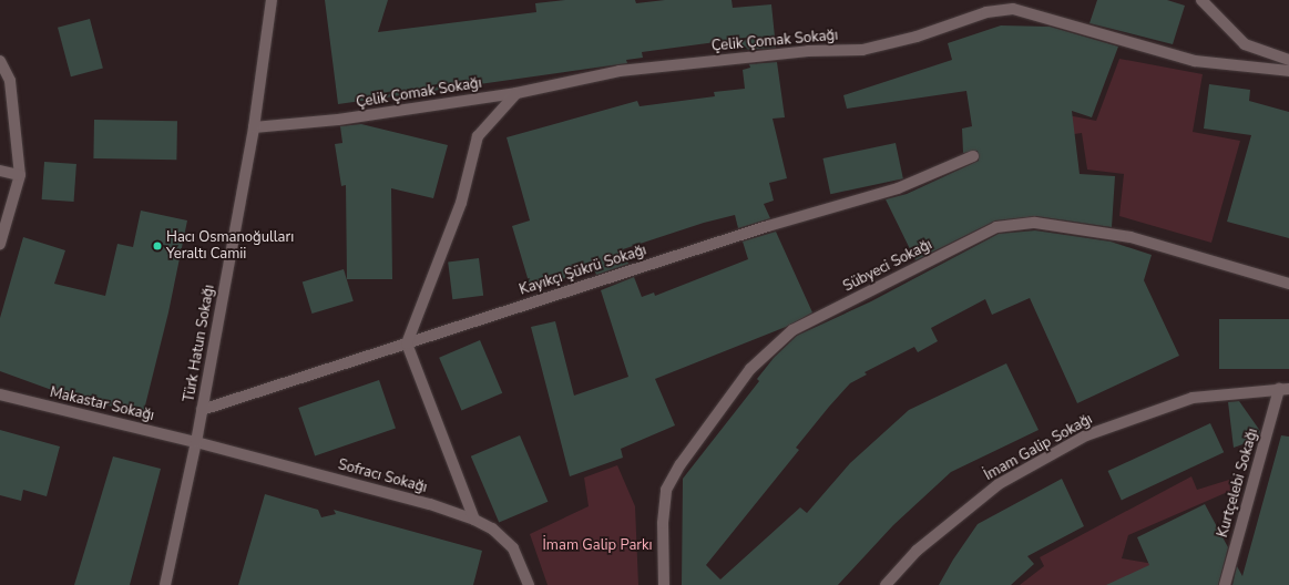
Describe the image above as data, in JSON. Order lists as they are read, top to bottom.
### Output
{
  "streets": {
    "street": [
      "Çelik Çomak Sokağı",
      "Sübyeci Sokağı",
      "Kayıkçı Şükrü Sokağı",
      "Türk Hatun Sokağı",
      "Makastar Sokağı",
      "İmam Galip Sokağı",
      "Sofracı Sokağı",
      "Kurtçelebi Sokağı"
    ]
  },
  "crossings": [
    ["Çelik Çomak Sokağı", "Türk Hatun Sokağı"],
    ["Kayıkçı Şükrü Sokağı", "Türk Hatun Sokağı"],
    ["Türk Hatun Sokağı", "Makastar Sokağı"],
    ["Türk Hatun Sokağı", "Sofracı Sokağı"],
    ["Makastar Sokağı", "Sofracı Sokağı"],
    ["İmam Galip Sokağı", "Kurtçelebi Sokağı"]
  ],
  "parks": ["İmam Galip Parkı"],
  "places": ["Hacı Osmanoğulları Yeraltı Camii"]
}
